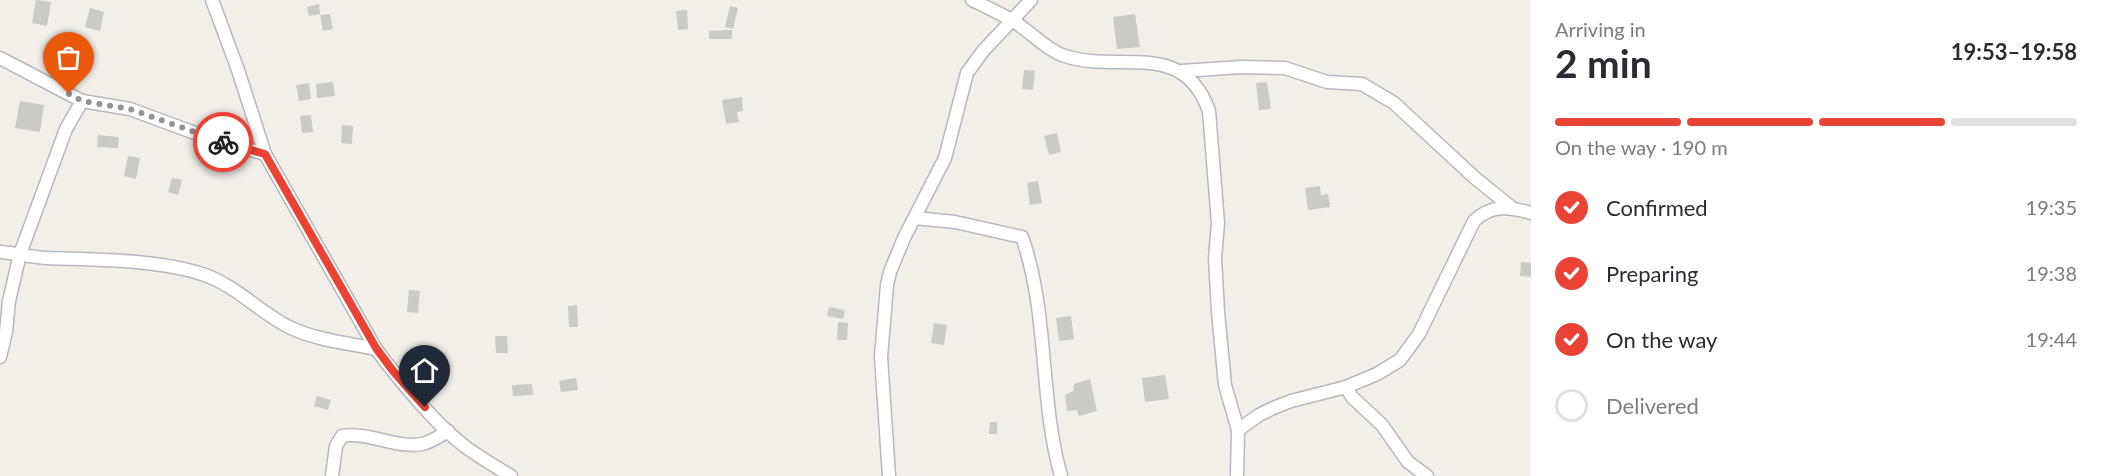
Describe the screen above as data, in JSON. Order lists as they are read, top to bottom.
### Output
{
  "page": {
    "heading": ["2 min", "Arriving in", "19:53–19:58"],
    "bar": "On the way · 190 m",
    "list": [
      ["Confirmed", "19:35"],
      ["Preparing", "19:38"],
      ["On the way", "19:44"],
      "Delivered"
    ]
  }
}
